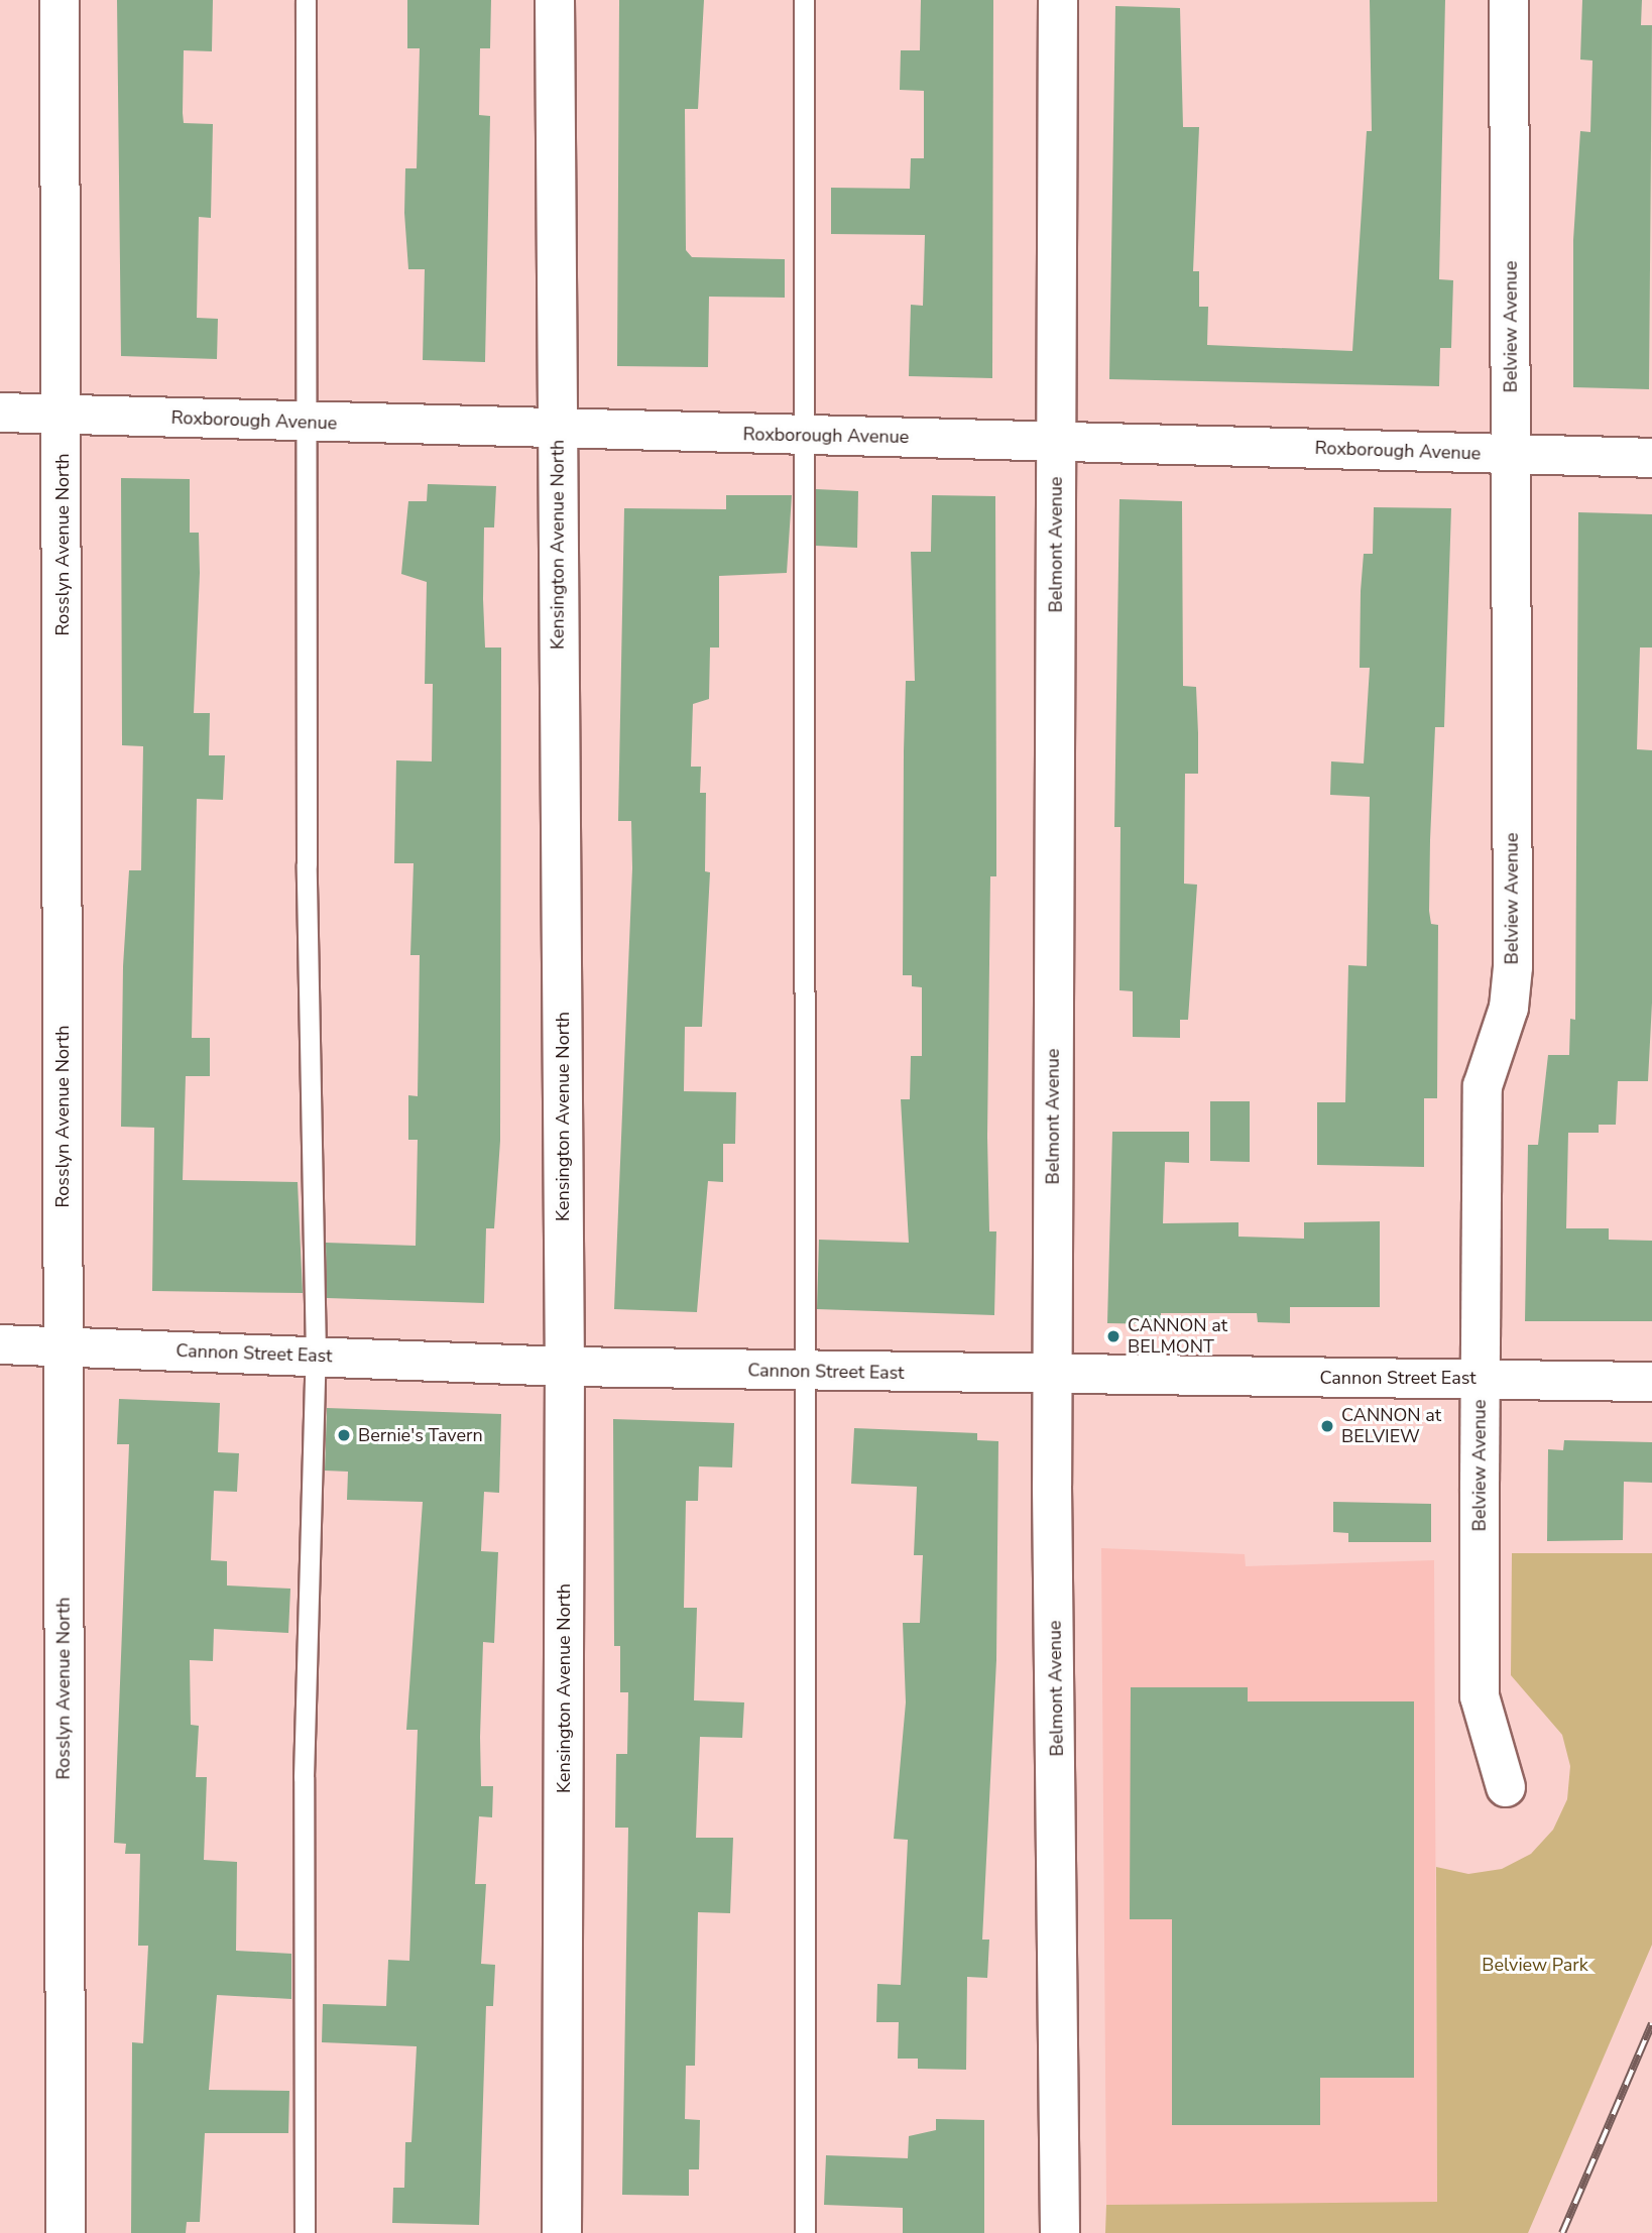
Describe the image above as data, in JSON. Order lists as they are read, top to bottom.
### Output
{
  "streets": {
    "street": [
      "Belview Avenue",
      "Roxborough Avenue",
      "Rosslyn Avenue North",
      "Kensington Avenue North",
      "Belmont Avenue",
      "Cannon Street East"
    ]
  },
  "crossings": [
    ["Belview Avenue", "Roxborough Avenue"],
    ["Belview Avenue", "Cannon Street East"],
    ["Roxborough Avenue", "Rosslyn Avenue North"],
    ["Roxborough Avenue", "Kensington Avenue North"],
    ["Roxborough Avenue", "Belmont Avenue"],
    ["Rosslyn Avenue North", "Cannon Street East"],
    ["Kensington Avenue North", "Cannon Street East"],
    ["Belmont Avenue", "Cannon Street East"]
  ],
  "parks": ["Belview Park"],
  "places": ["CANNON at BELMONT", "CANNON at BELVIEW", "Bernie's Tavern"]
}
